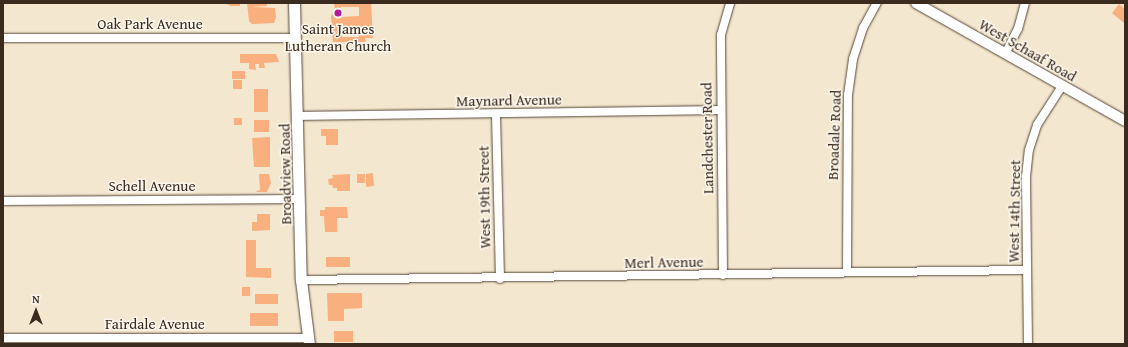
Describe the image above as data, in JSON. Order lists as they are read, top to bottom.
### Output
{
  "streets": {
    "main road": ["Broadview Road"],
    "street": [
      "Oak Park Avenue",
      "West Schaaf Road",
      "Maynard Avenue",
      "Broadale Road",
      "Landchester Road",
      "Schell Avenue",
      "West 19th Street",
      "West 14th Street",
      "Merl Avenue",
      "Fairdale Avenue"
    ]
  },
  "crossings": [
    ["Oak Park Avenue", "Broadview Road"],
    ["West Schaaf Road", "West 14th Street"],
    ["Maynard Avenue", "Landchester Road"],
    ["Maynard Avenue", "Broadview Road"],
    ["Maynard Avenue", "West 19th Street"],
    ["Broadale Road", "Merl Avenue"],
    ["Landchester Road", "Merl Avenue"],
    ["Broadview Road", "Schell Avenue"],
    ["Broadview Road", "Merl Avenue"],
    ["Broadview Road", "Fairdale Avenue"],
    ["West 19th Street", "Merl Avenue"],
    ["West 14th Street", "Merl Avenue"]
  ],
  "places": ["Saint James Lutheran Church"],
  "north": "top"
}
